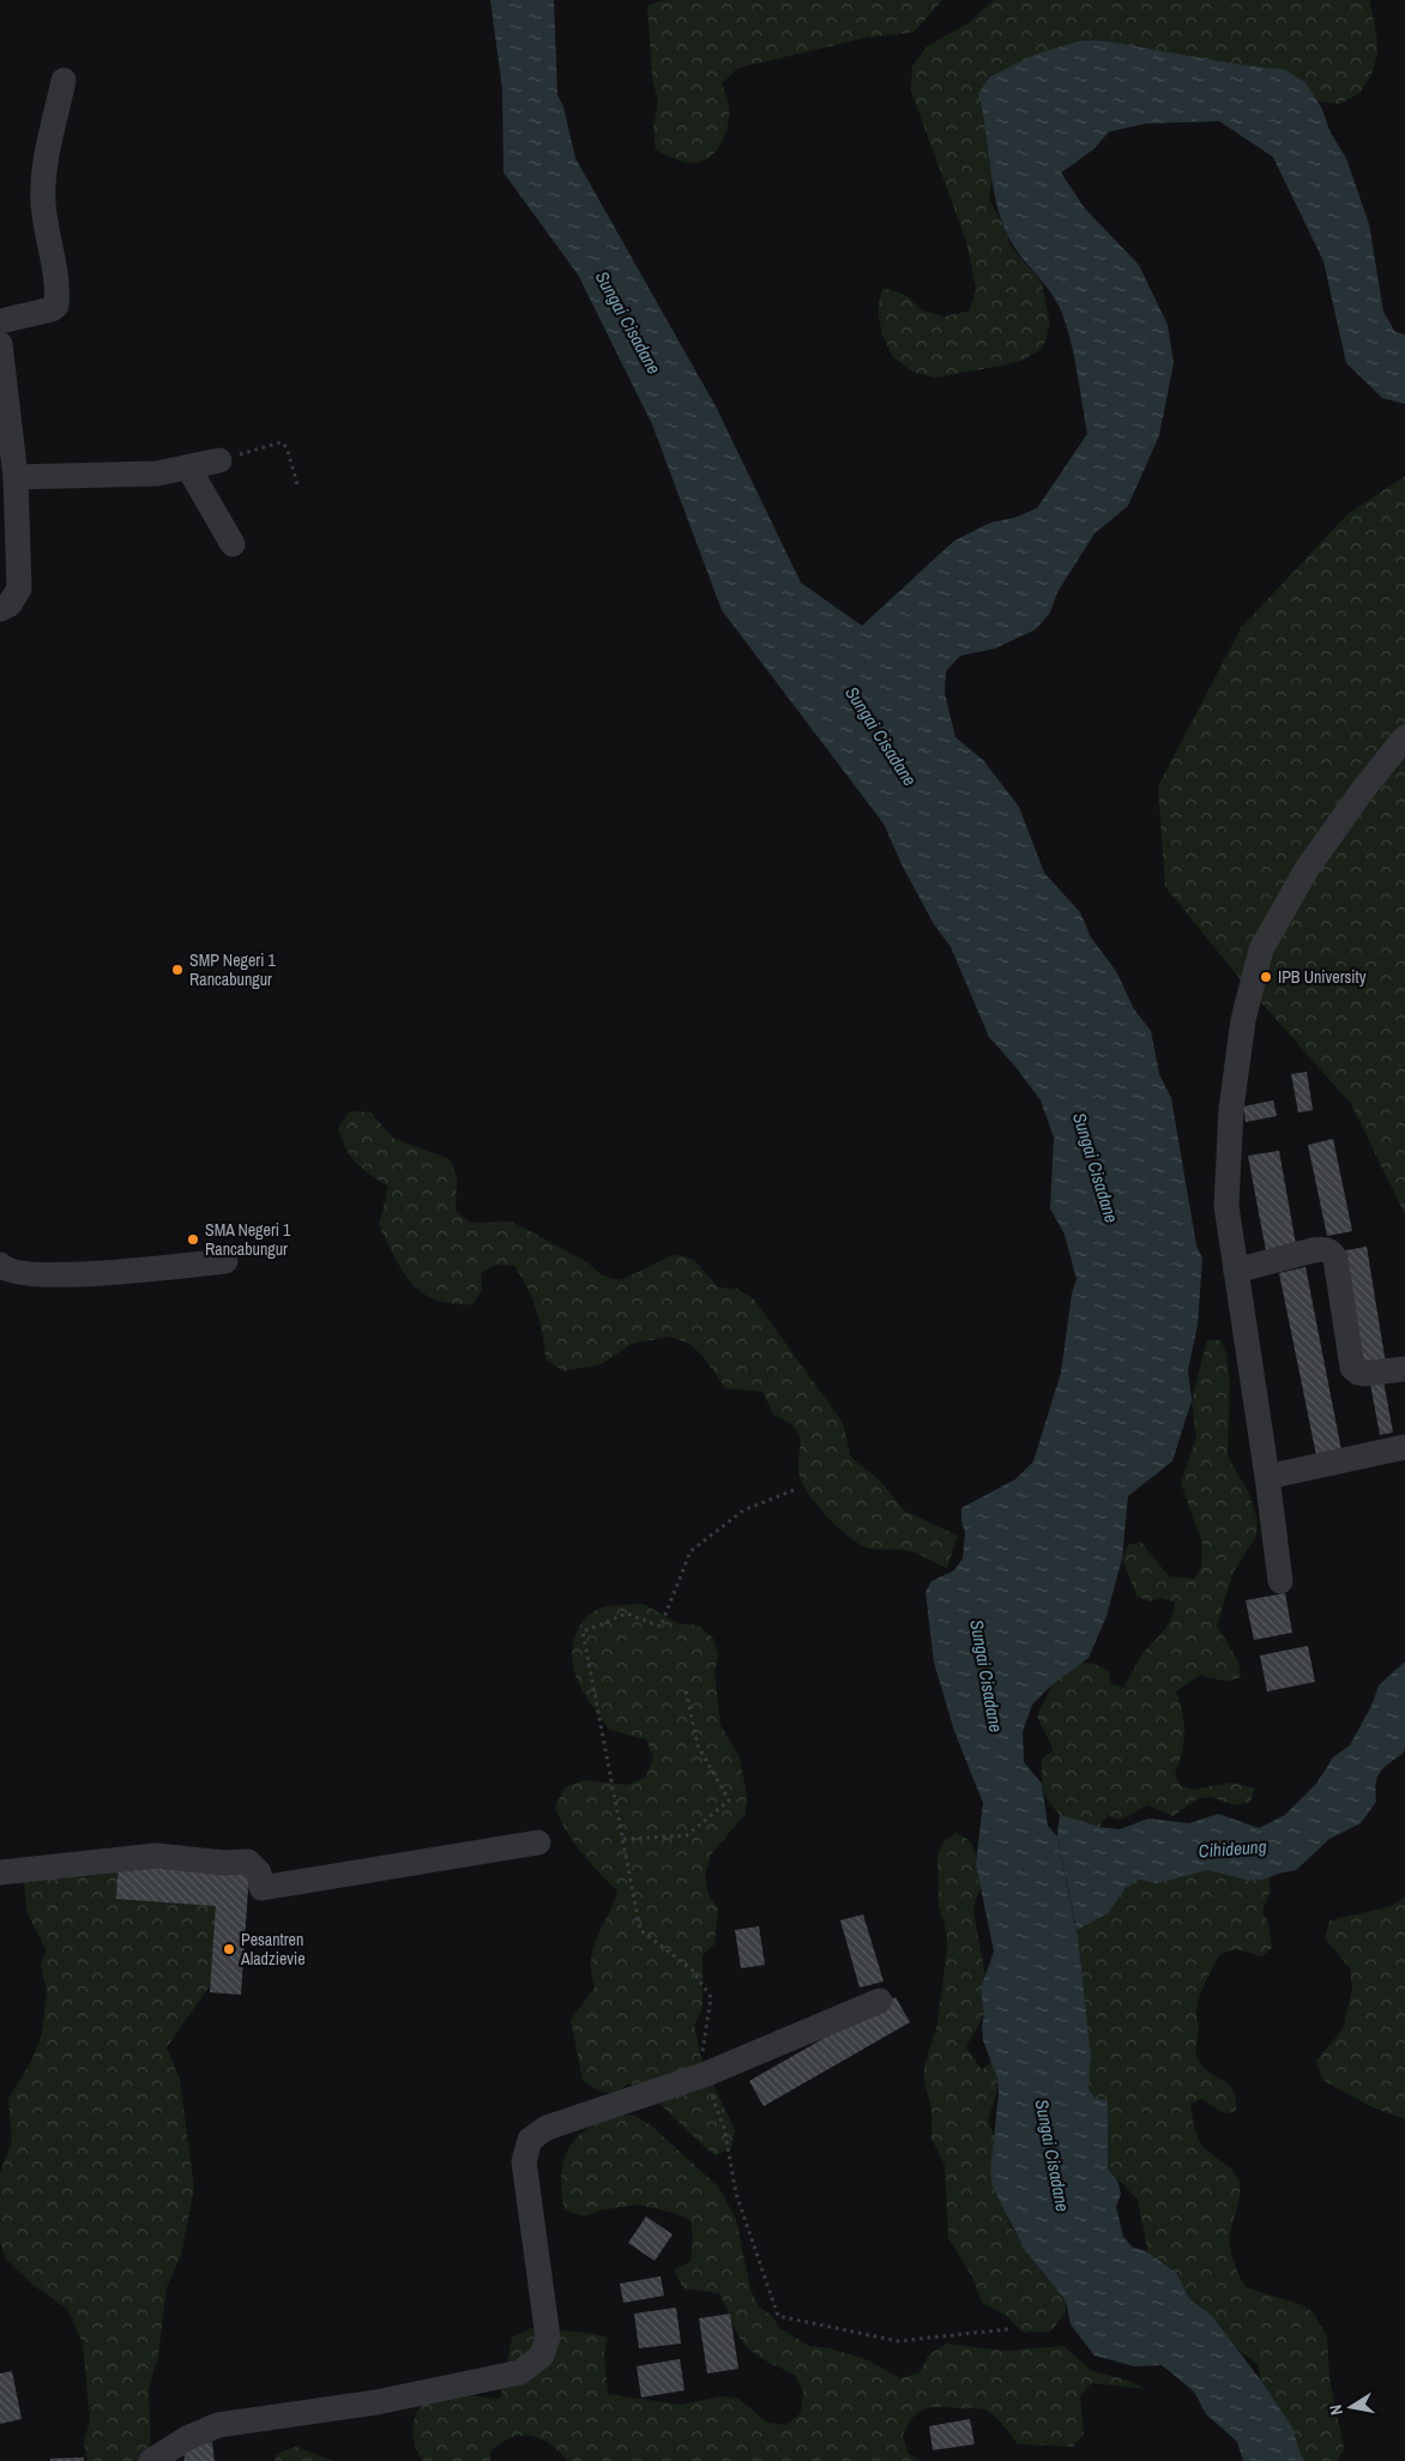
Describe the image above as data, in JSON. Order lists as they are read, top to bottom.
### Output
{
  "water": ["Sungai Cisadane", "Cihideung"],
  "places": [
    "SMP Negeri 1 Rancabungur",
    "IPB University",
    "SMA Negeri 1 Rancabungur",
    "Pesantren Aladzievie"
  ],
  "north": "left"
}
